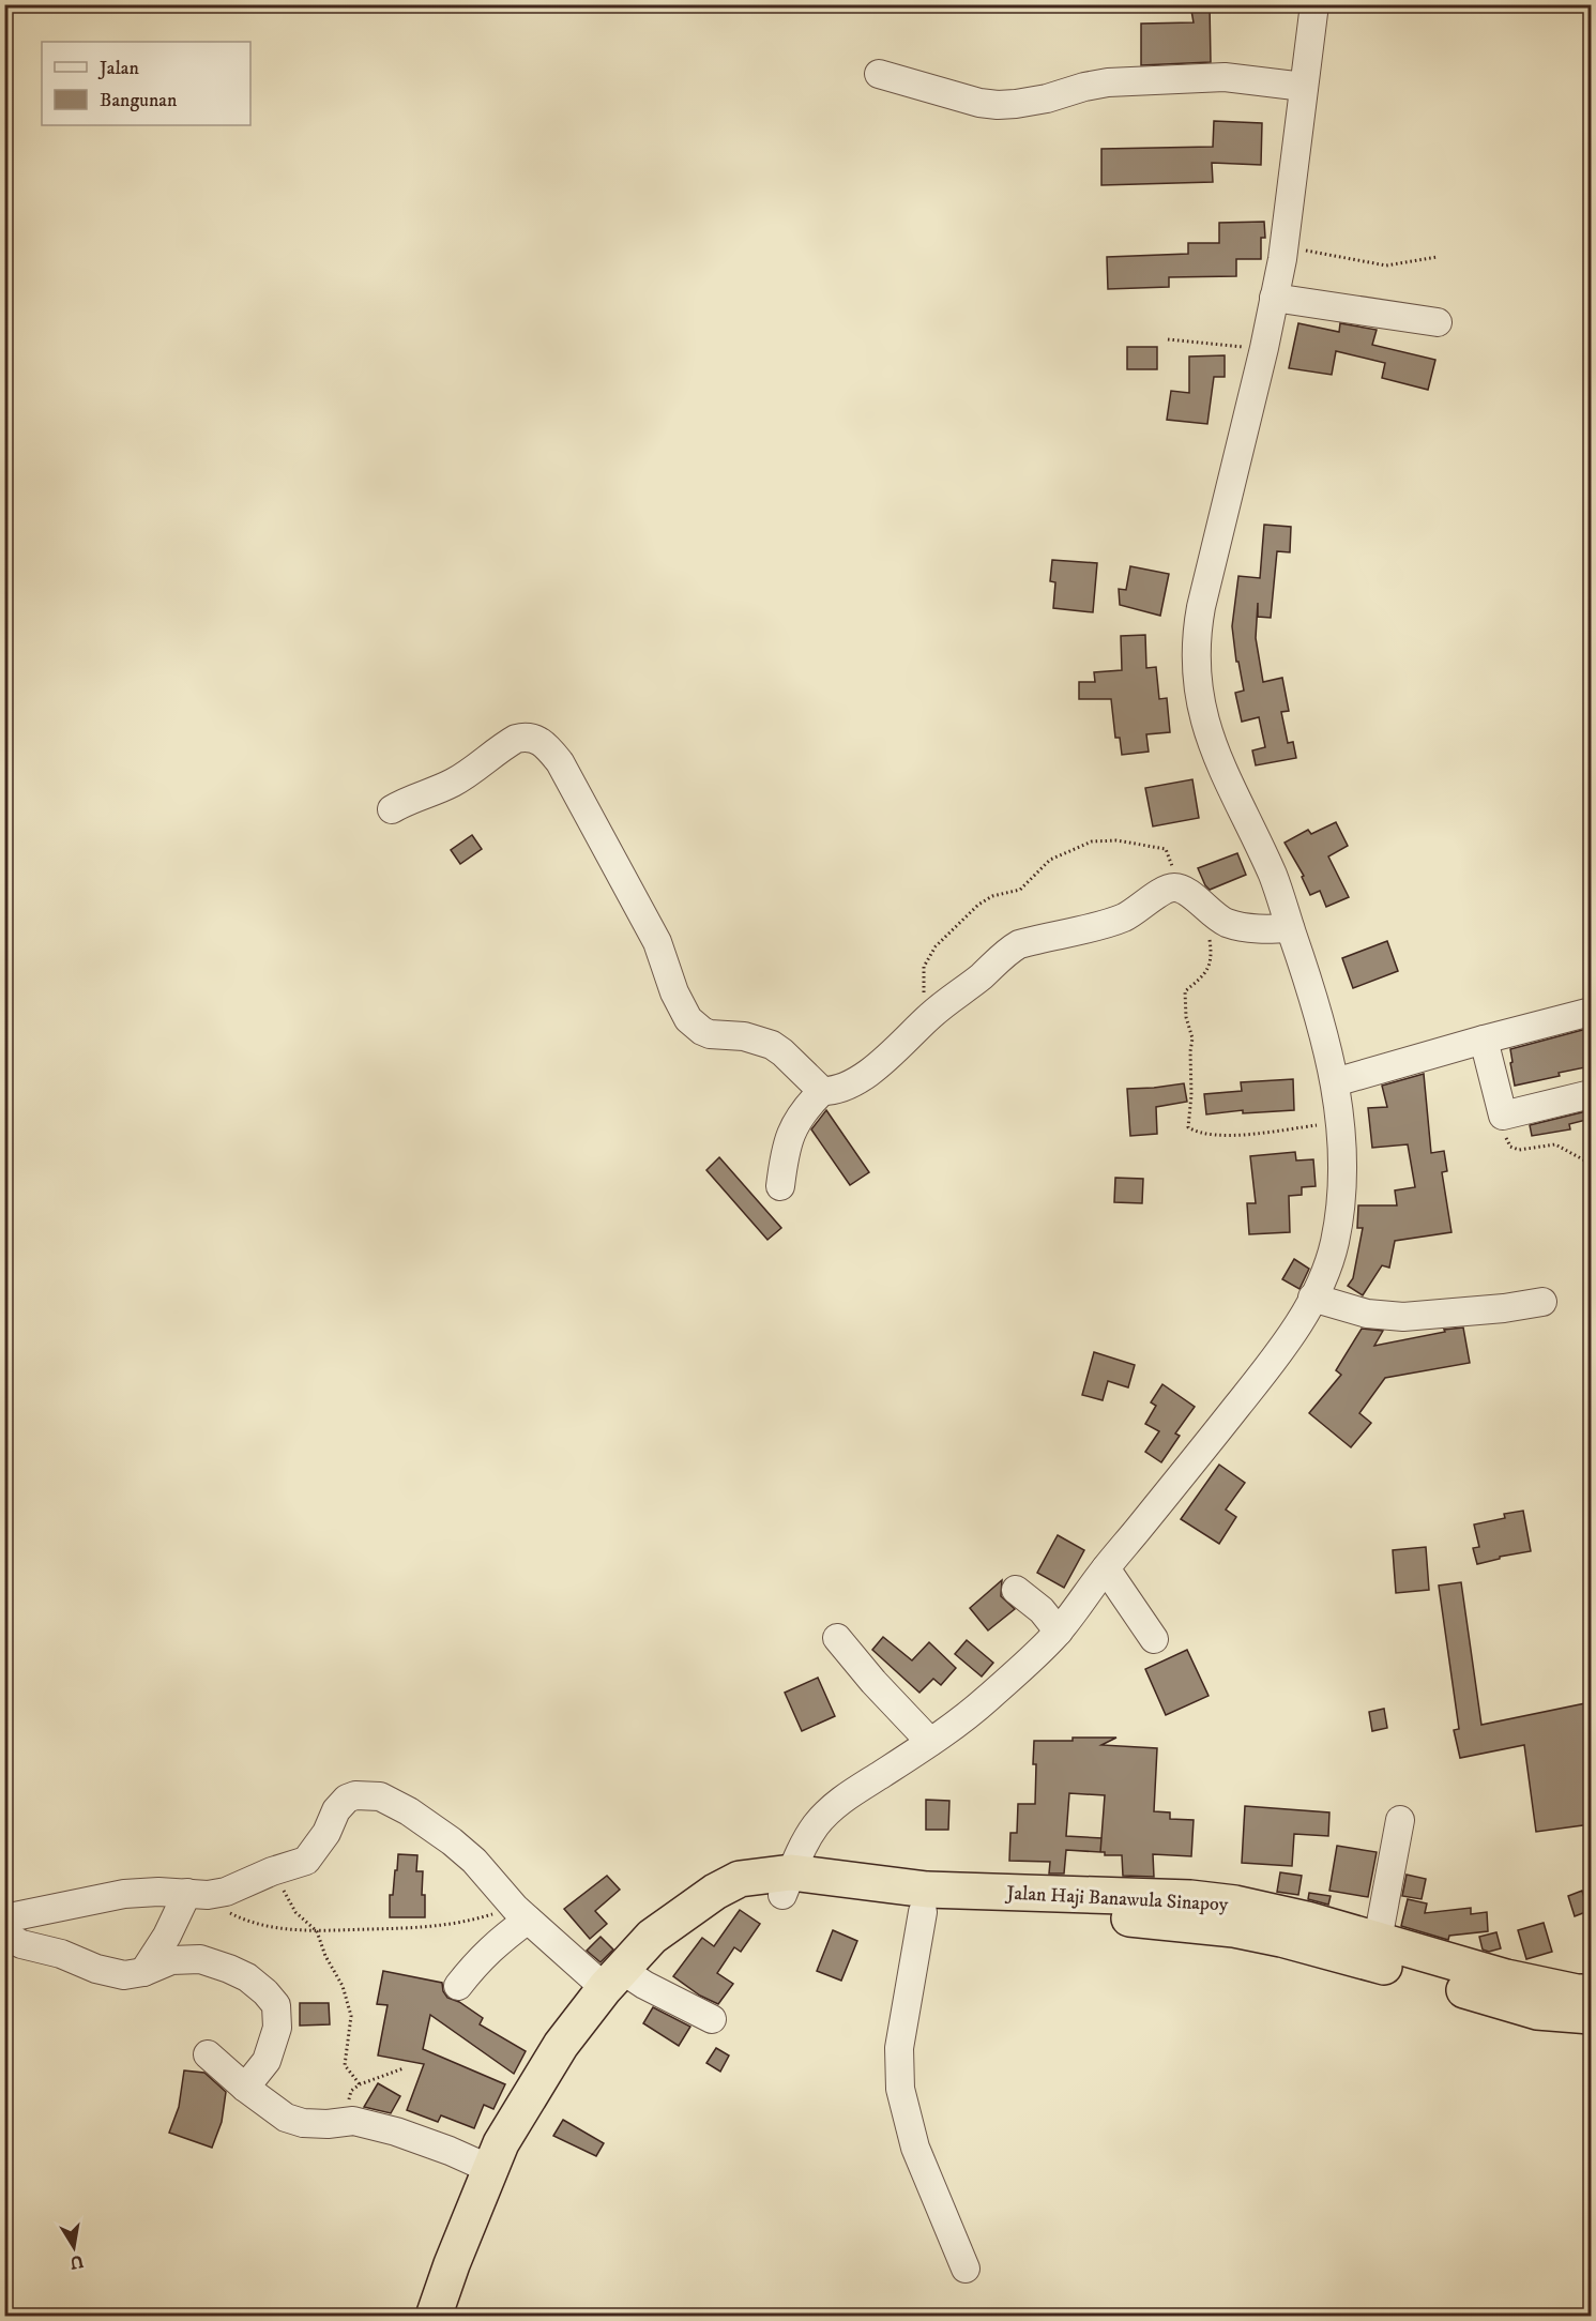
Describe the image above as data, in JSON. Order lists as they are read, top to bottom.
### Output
{
  "streets": {
    "highway": ["Jalan Haji Banawula Sinapoy"]
  },
  "legend": ["Jalan", "Bangunan"],
  "north": "bottom"
}
